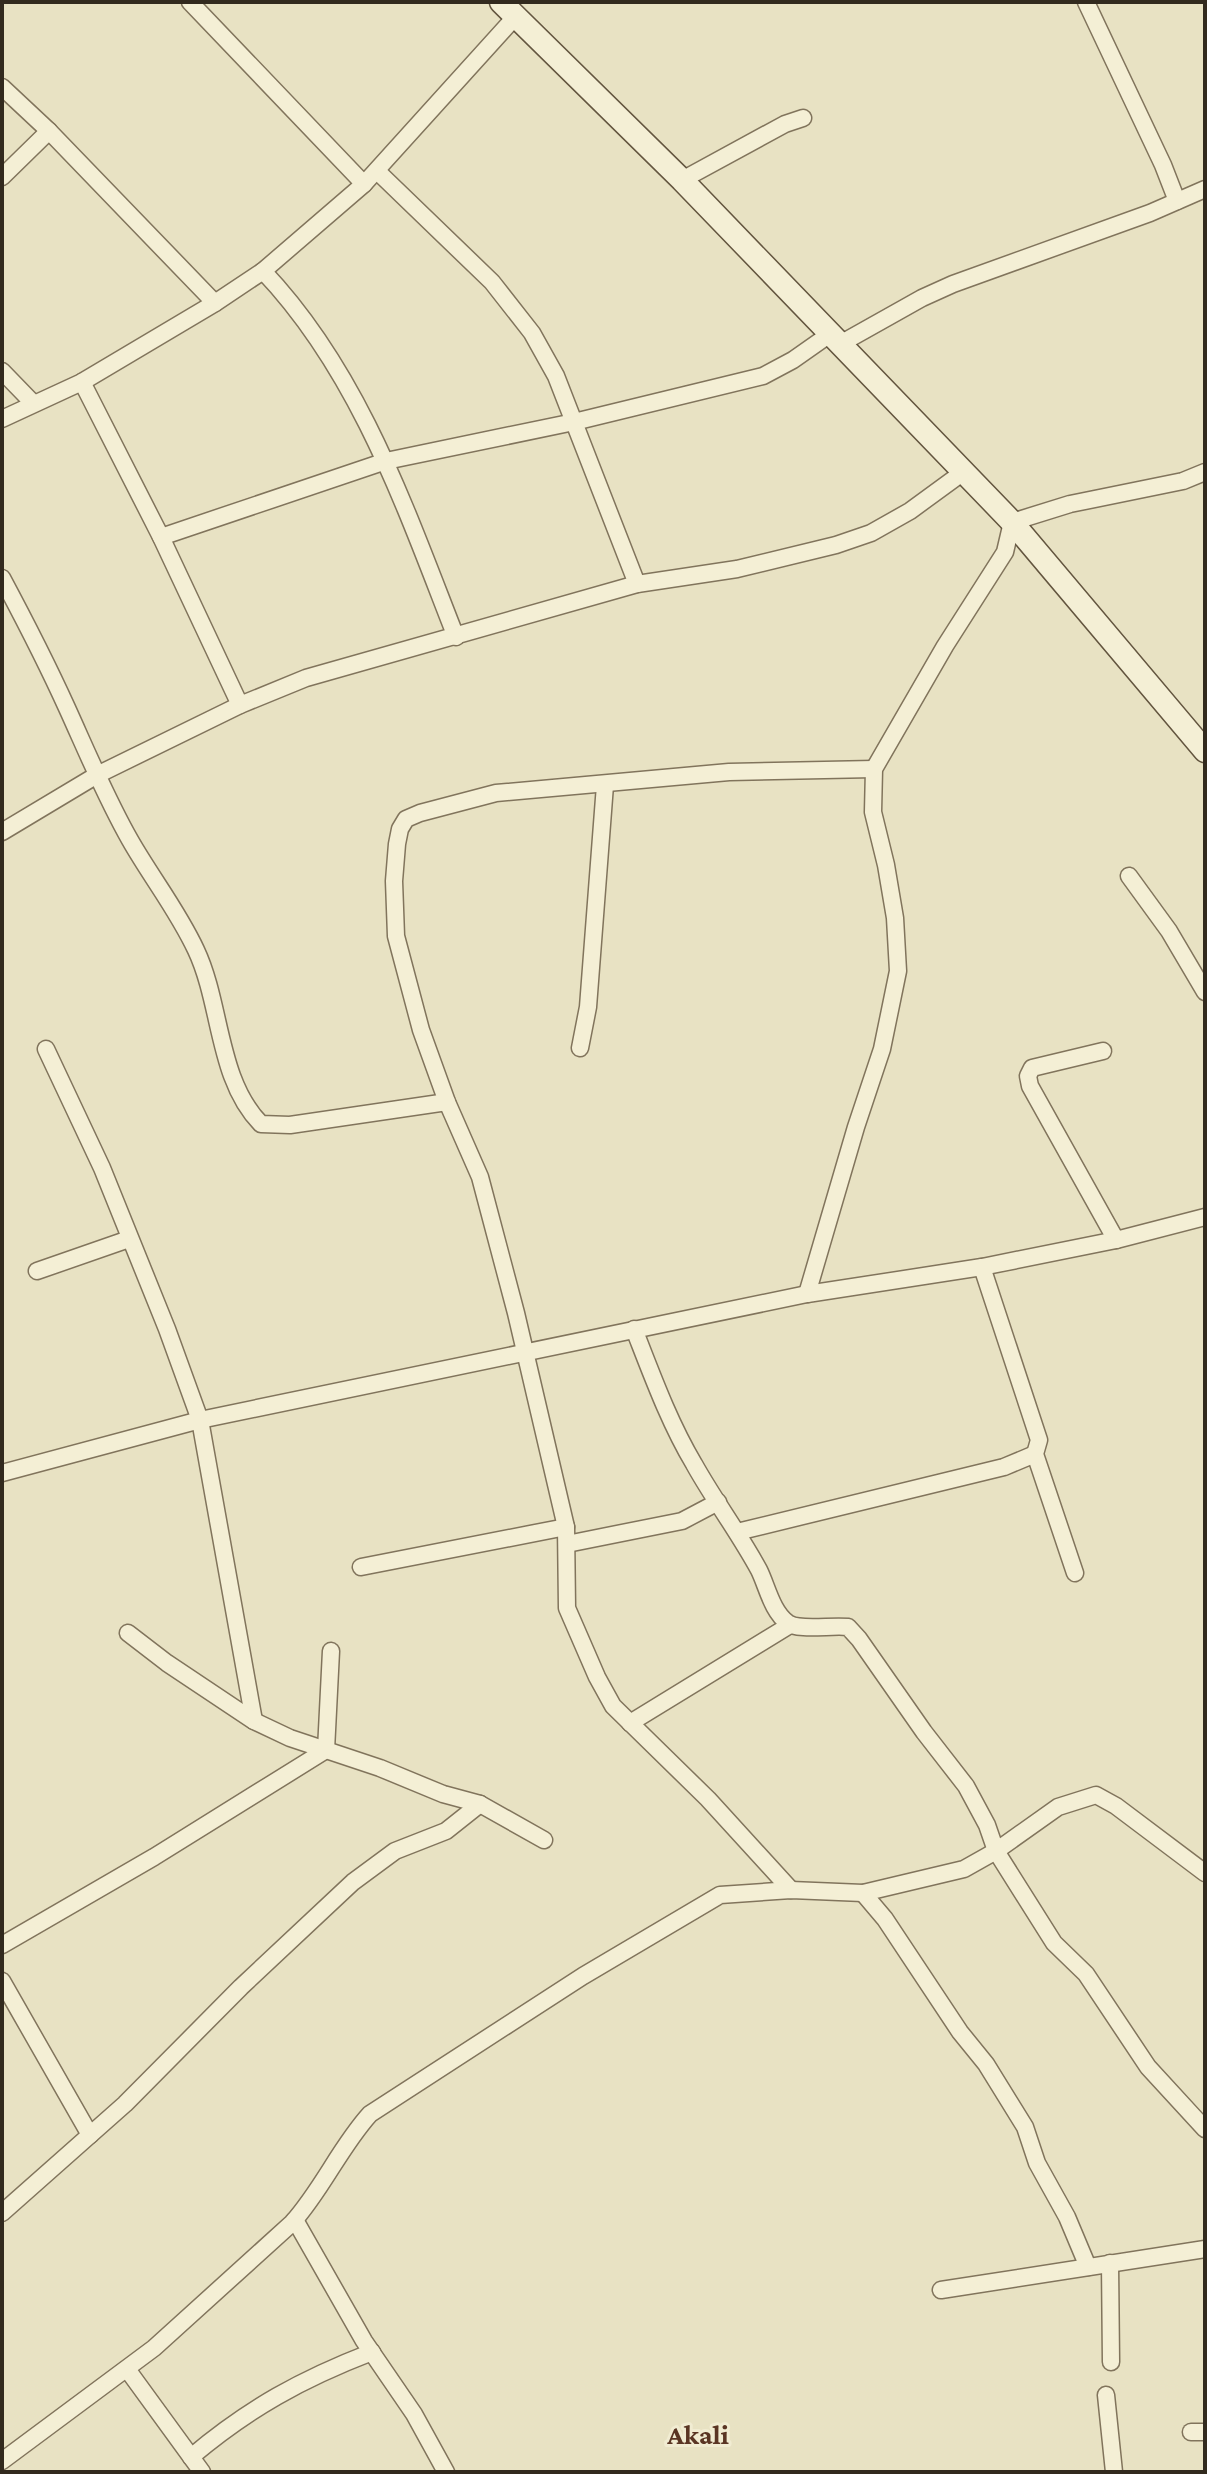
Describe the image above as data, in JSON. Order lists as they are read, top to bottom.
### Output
{
  "districts": ["Akali"]
}
